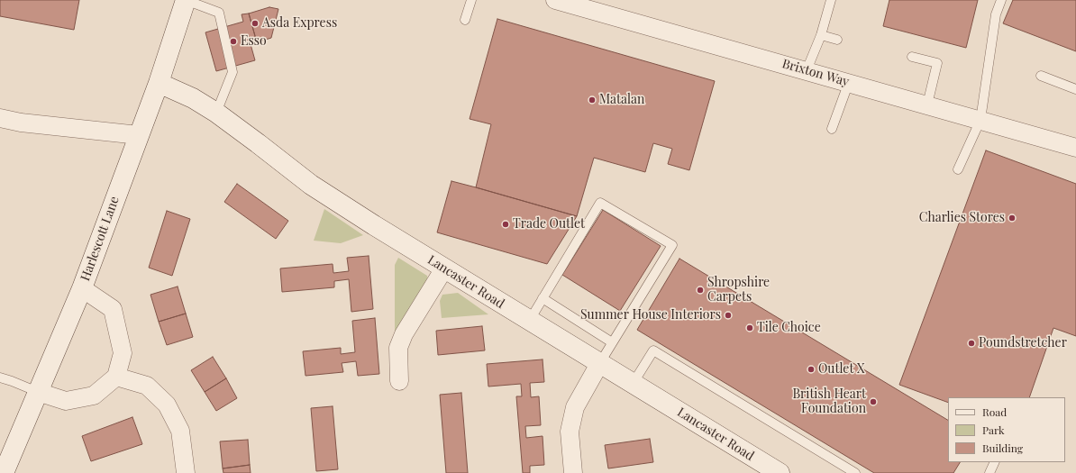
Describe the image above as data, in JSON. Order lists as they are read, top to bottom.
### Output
{
  "streets": {
    "street": ["Brixton Way", "Harlescott Lane", "Lancaster Road"]
  },
  "crossings": [
    ["Harlescott Lane", "Lancaster Road"]
  ],
  "places": [
    "Asda Express",
    "Esso",
    "Matalan",
    "Charlies Stores",
    "Trade Outlet",
    "Shropshire Carpets",
    "Summer House Interiors",
    "Tile Choice",
    "Poundstretcher",
    "Outlet X",
    "British Heart Foundation"
  ],
  "legend": ["Road", "Park", "Building"]
}
